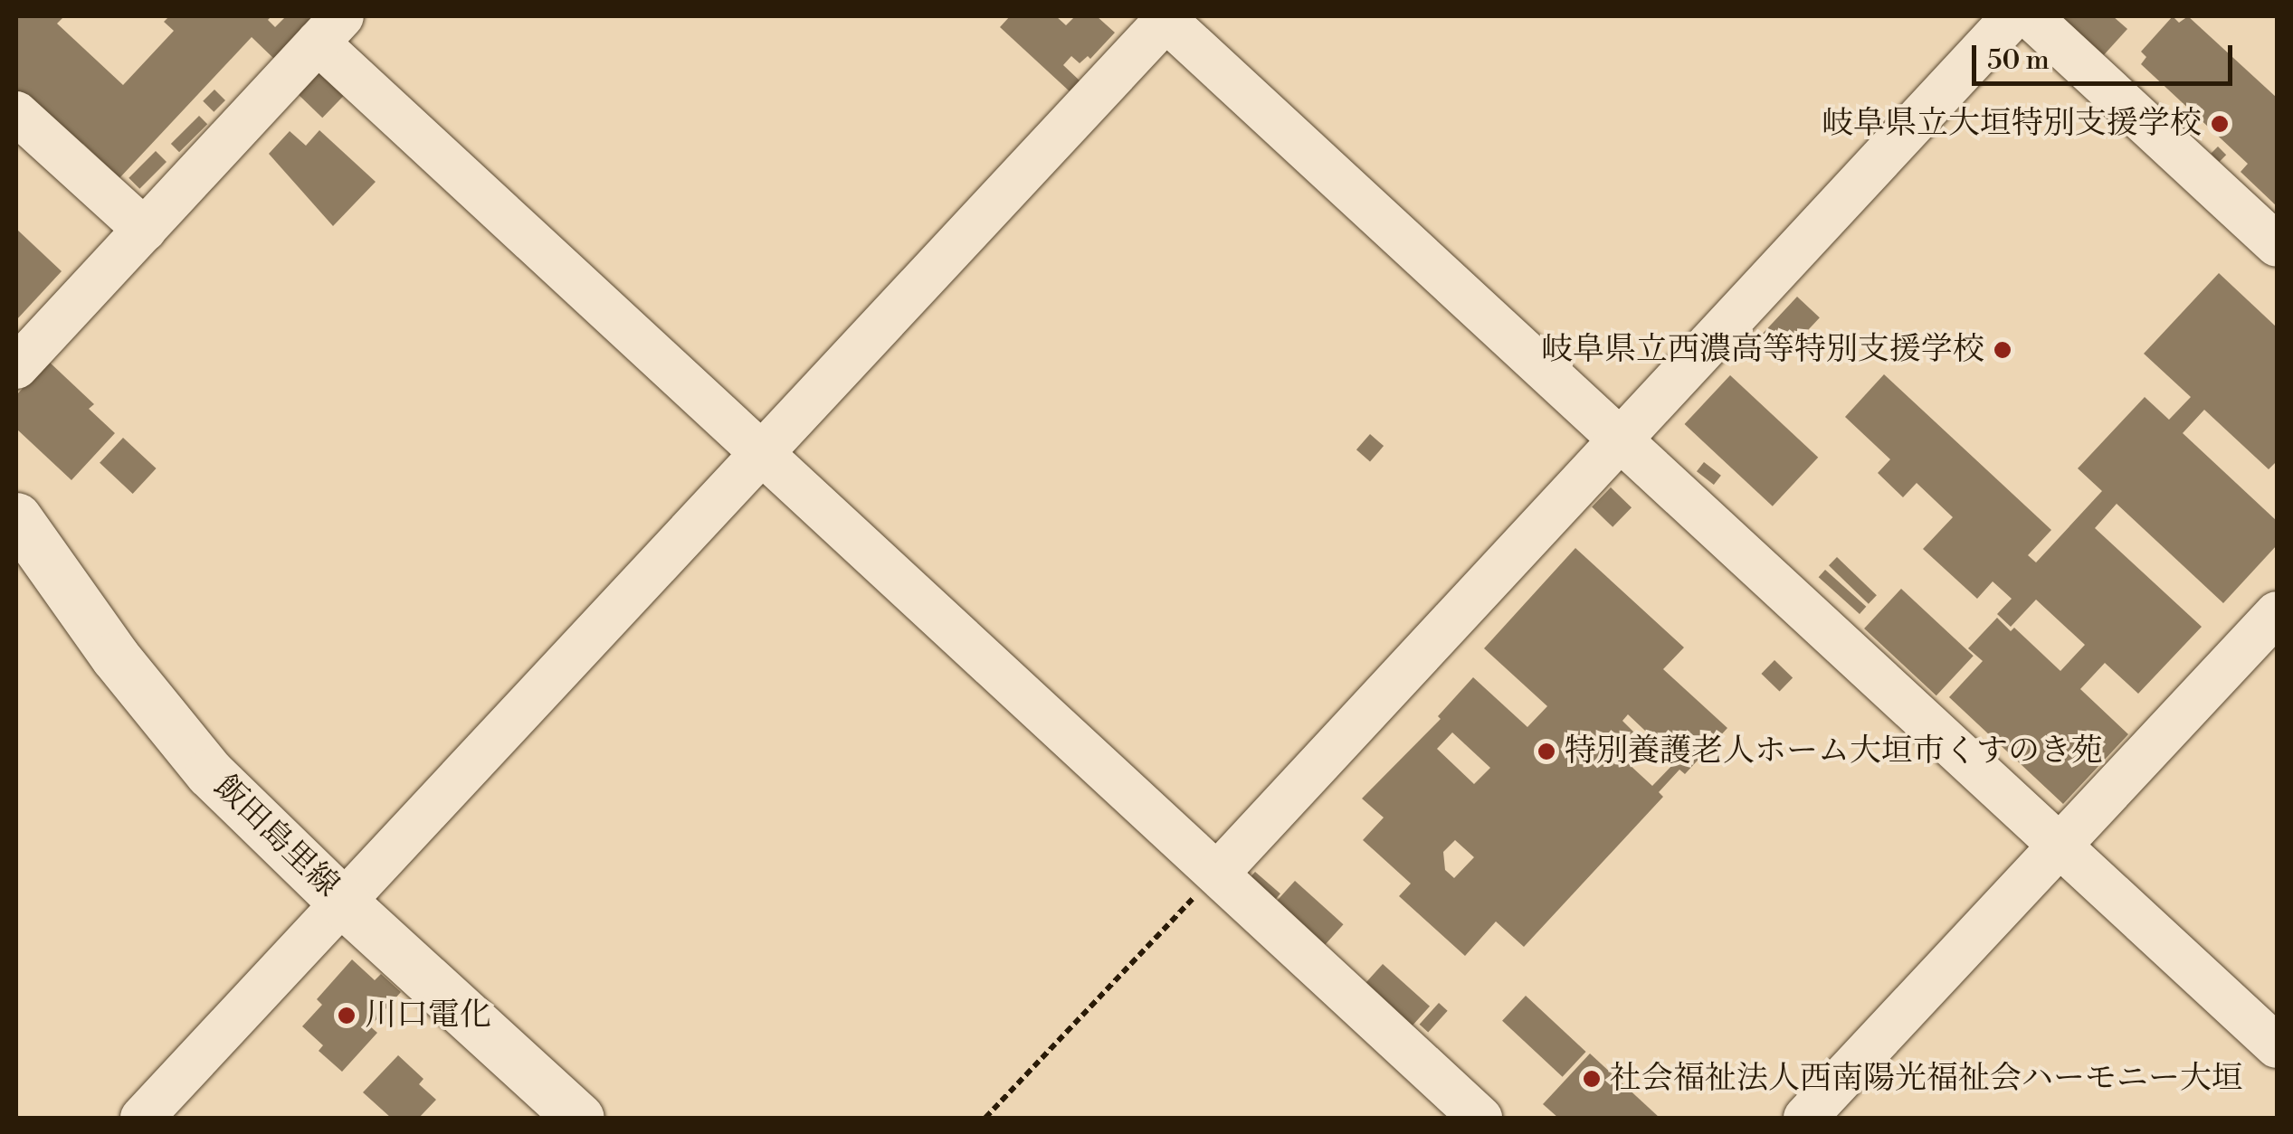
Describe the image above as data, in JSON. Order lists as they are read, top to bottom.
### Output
{
  "streets": {
    "main road": ["飯田島里線"]
  },
  "places": [
    "岐阜県立大垣特別支援学校",
    "岐阜県立西濃高等特別支援学校",
    "特別養護老人ホーム大垣市くすのき苑",
    "川口電化",
    "社会福祉法人西南陽光福祉会ハーモニー大垣"
  ],
  "scale_bar": "50 m"
}
